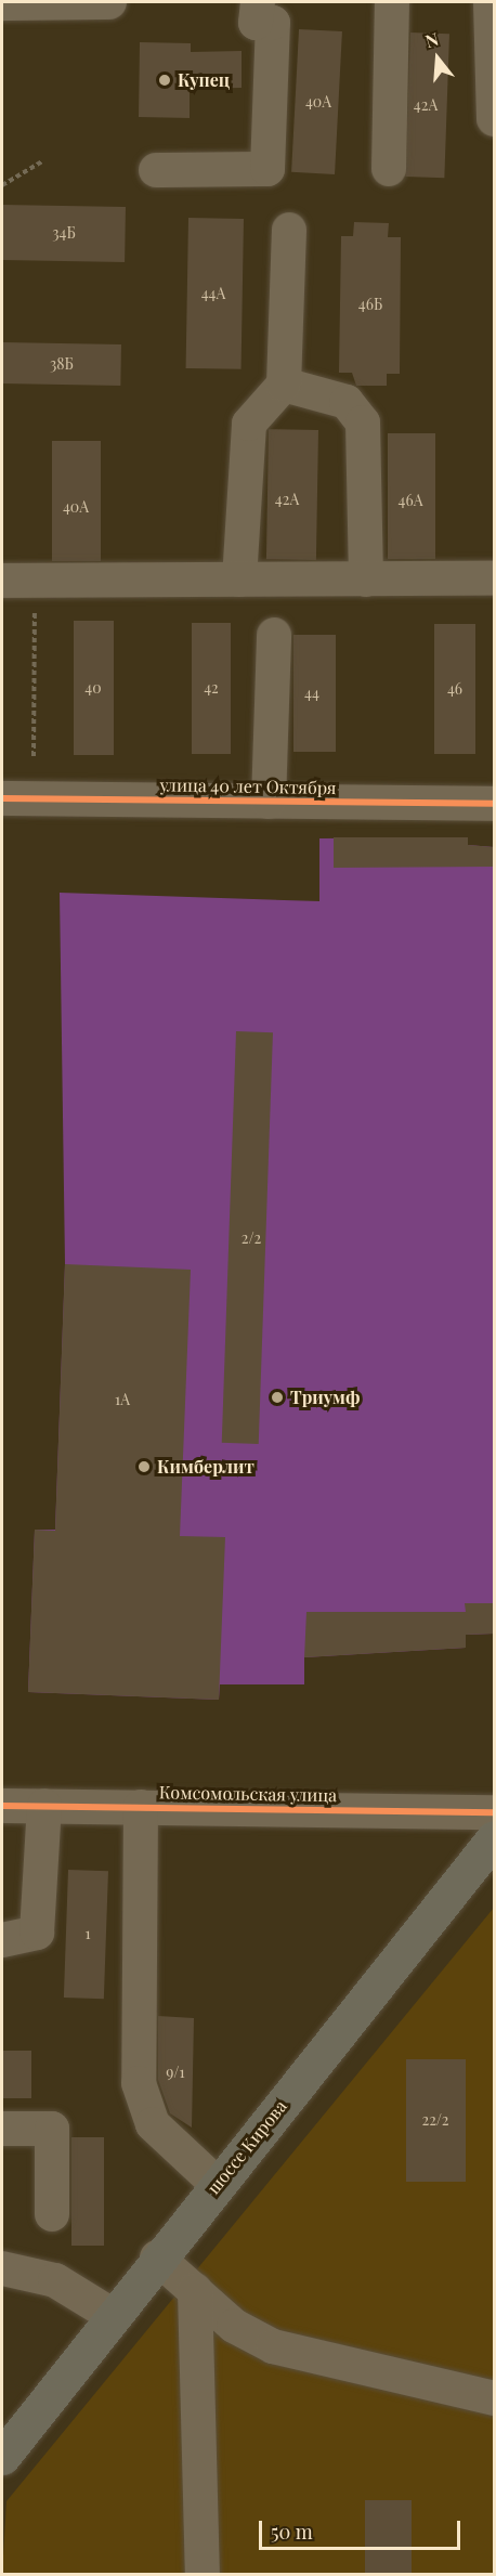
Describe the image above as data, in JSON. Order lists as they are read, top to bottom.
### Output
{
  "streets": {
    "main road": ["шоссе Кирова"],
    "street": ["улица 40 лет Октября", "Комсомольская улица"]
  },
  "places": ["Купец", "Триумф", "Кимберлит"],
  "house_numbers": [
    "40А",
    "42А",
    "34Б",
    "44А",
    "46Б",
    "38Б",
    "42А",
    "46А",
    "40А",
    "40",
    "42",
    "46",
    "44",
    "2/2",
    "1А",
    "1",
    "9/1",
    "22/2"
  ],
  "scale_bar": "50 m",
  "north": "top"
}
